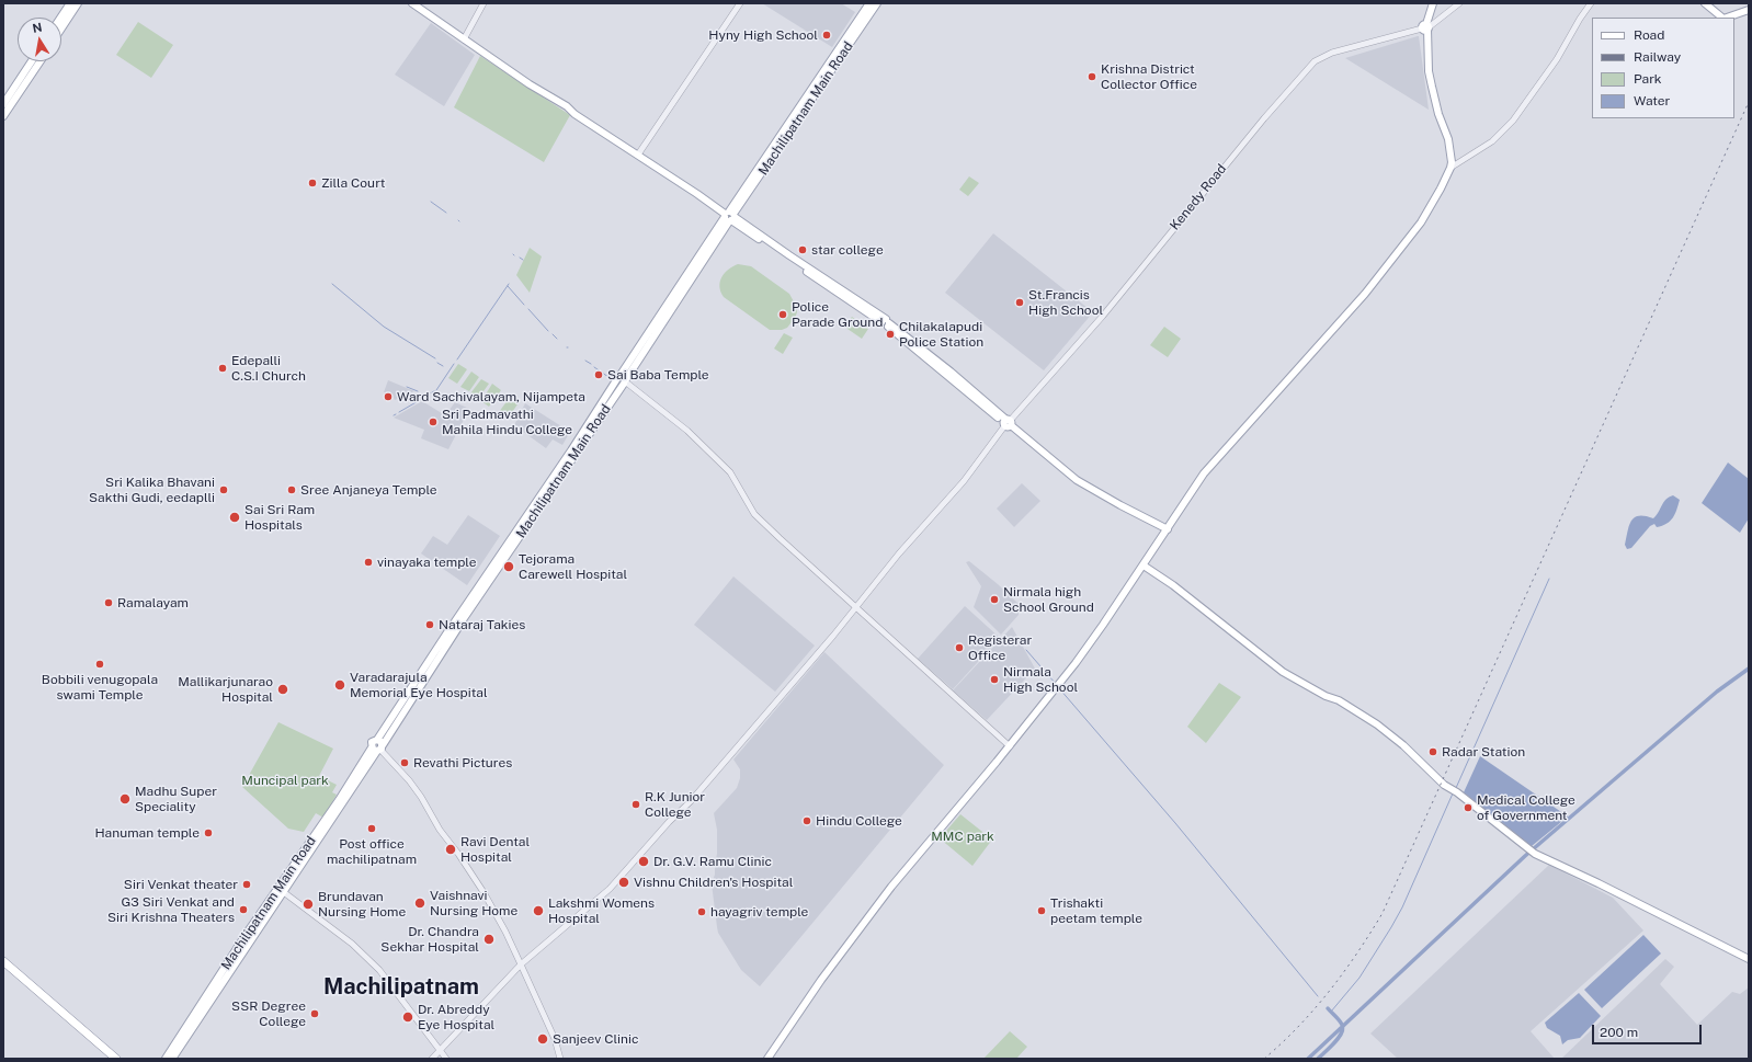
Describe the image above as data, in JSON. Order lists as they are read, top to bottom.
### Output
{
  "streets": {
    "main road": ["Machilipatnam Main Road"],
    "street": ["Kenedy Road"]
  },
  "districts": ["Machilipatnam"],
  "parks": ["Muncipal park", "MMC park"],
  "places": [
    "Hyny High School",
    "Krishna District Collector Office",
    "Zilla Court",
    "star college",
    "St.Francis High School",
    "Police Parade Ground",
    "Chilakalapudi Police Station",
    "Edepalli C.S.I Church",
    "Sai Baba Temple",
    "Ward Sachivalayam, Nijampeta",
    "Sri Padmavathi Mahila Hindu College",
    "Sri Kalika Bhavani Sakthi Gudi, eedaplli",
    "Sree Anjaneya Temple",
    "Sai Sri Ram Hospitals",
    "vinayaka temple",
    "Tejorama Carewell Hospital",
    "Nirmala high School Ground",
    "Ramalayam",
    "Nataraj Takies",
    "Registerar Office",
    "Bobbili venugopala swami Temple",
    "Nirmala High School",
    "Varadarajula Memorial Eye Hospital",
    "Mallikarjunarao Hospital",
    "Radar Station",
    "Revathi Pictures",
    "Madhu Super Speciality",
    "R.K Junior College",
    "Medical College of Government",
    "Hindu College",
    "Post office machilipatnam",
    "Hanuman temple",
    "Ravi Dental Hospital",
    "Dr. G.V. Ramu Clinic",
    "Vishnu Children's Hospital",
    "Siri Venkat theater",
    "Vaishnavi Nursing Home",
    "Brundavan Nursing Home",
    "G3 Siri Venkat and Siri Krishna Theaters",
    "Lakshmi Womens Hospital",
    "Trishakti peetam temple",
    "hayagriv temple",
    "Dr. Chandra Sekhar Hospital",
    "SSR Degree College",
    "Dr. Abreddy Eye Hospital",
    "Sanjeev Clinic"
  ],
  "legend": [
    "Road",
    "Railway",
    "Park",
    "Water"
  ],
  "scale_bar": "200 m",
  "north": "top"
}
